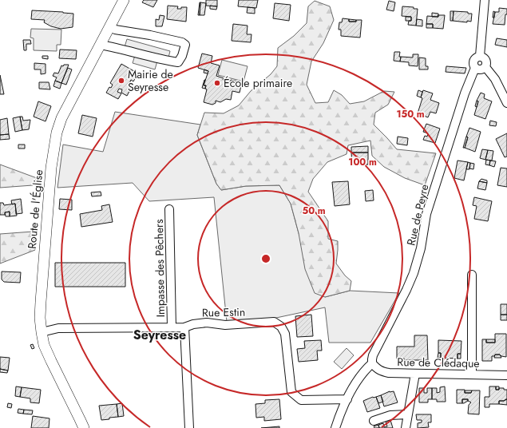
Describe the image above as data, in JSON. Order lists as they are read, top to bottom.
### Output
{
  "streets": {
    "street": [
      "Route de l'Église",
      "Rue de Peyre",
      "Impasse des Pêchers",
      "Rue Estin",
      "Rue de Clédaque"
    ]
  },
  "crossings": [
    ["Route de l'Église", "Rue Estin"],
    ["Rue de Peyre", "Rue de Clédaque"],
    ["Impasse des Pêchers", "Rue Estin"]
  ],
  "districts": ["Seyresse"],
  "places": ["Mairie de Seyresse", "École primaire"],
  "rings": ["150 m", "100 m", "50 m"]
}
